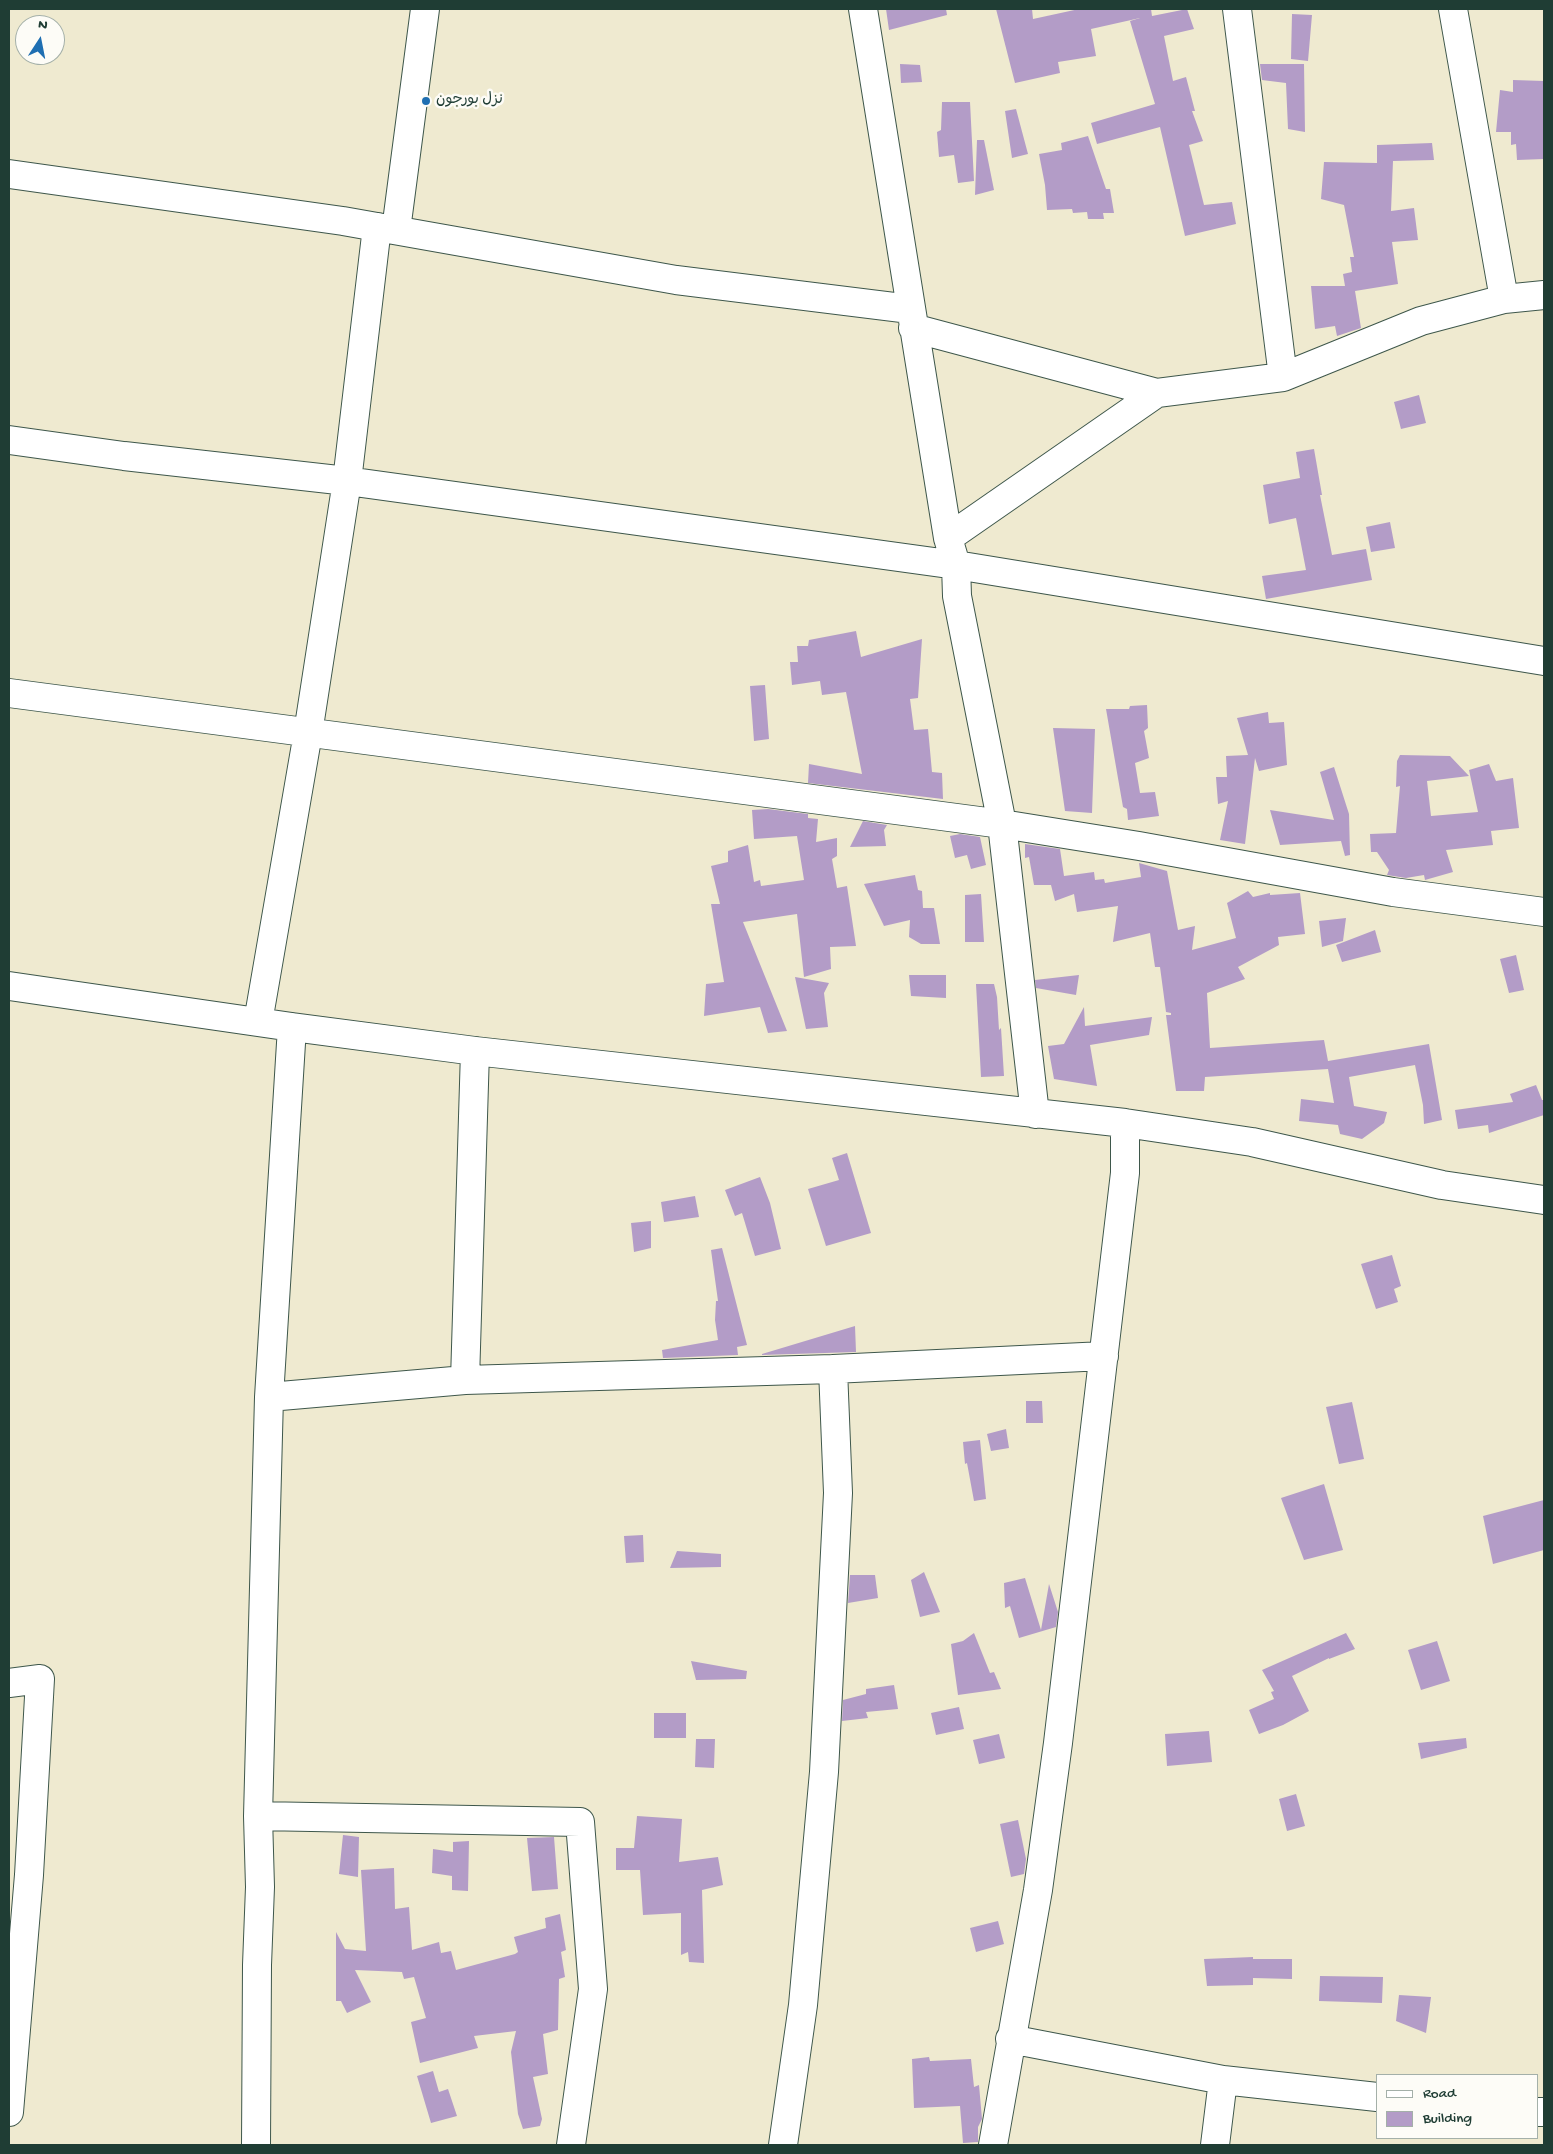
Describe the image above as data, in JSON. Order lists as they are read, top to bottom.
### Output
{
  "places": ["نزل بورجون"],
  "legend": ["Road", "Building"],
  "north": "top"
}
